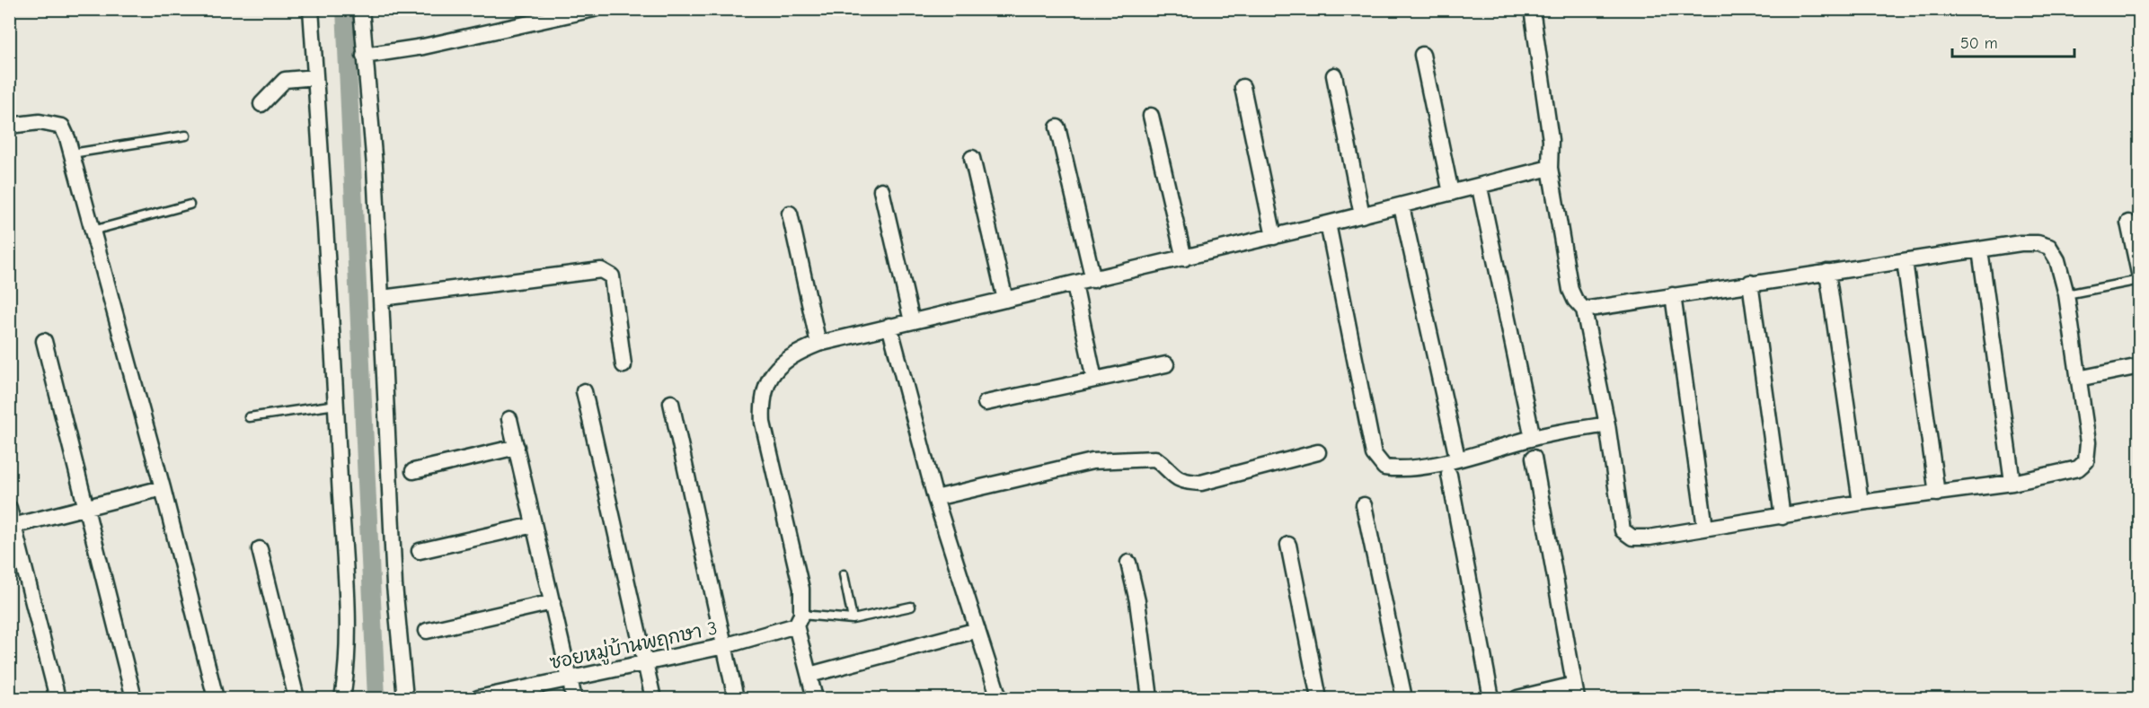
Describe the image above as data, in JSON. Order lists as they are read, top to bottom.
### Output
{
  "streets": {
    "street": ["ซอยหมู่บ้านพฤกษา 3"]
  },
  "scale_bar": "50 m"
}
